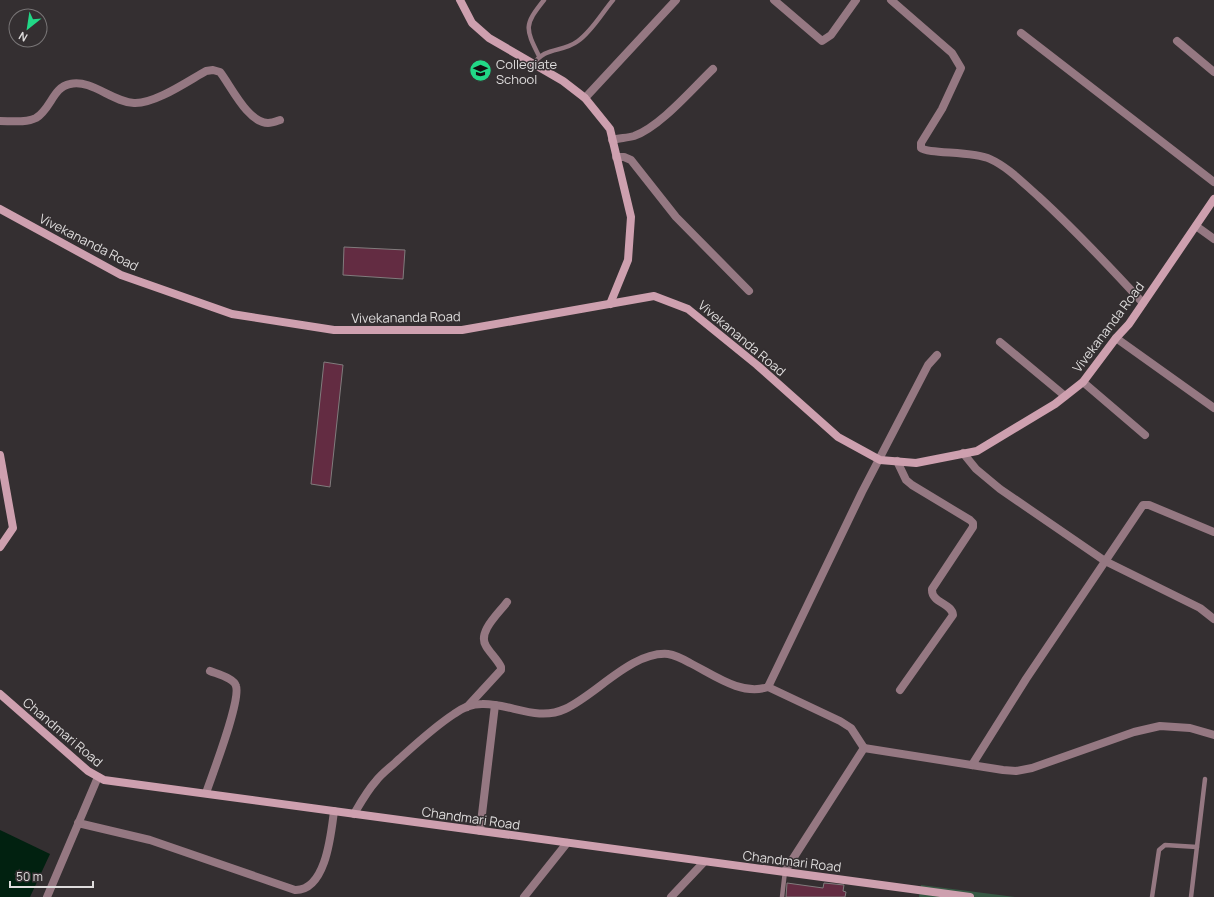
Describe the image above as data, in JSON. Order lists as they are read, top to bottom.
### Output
{
  "streets": {
    "main road": ["Vivekananda Road", "Chandmari Road"]
  },
  "places": {
    "school or university": ["Collegiate School"]
  },
  "scale_bar": "50 m",
  "north": "bottom left"
}
